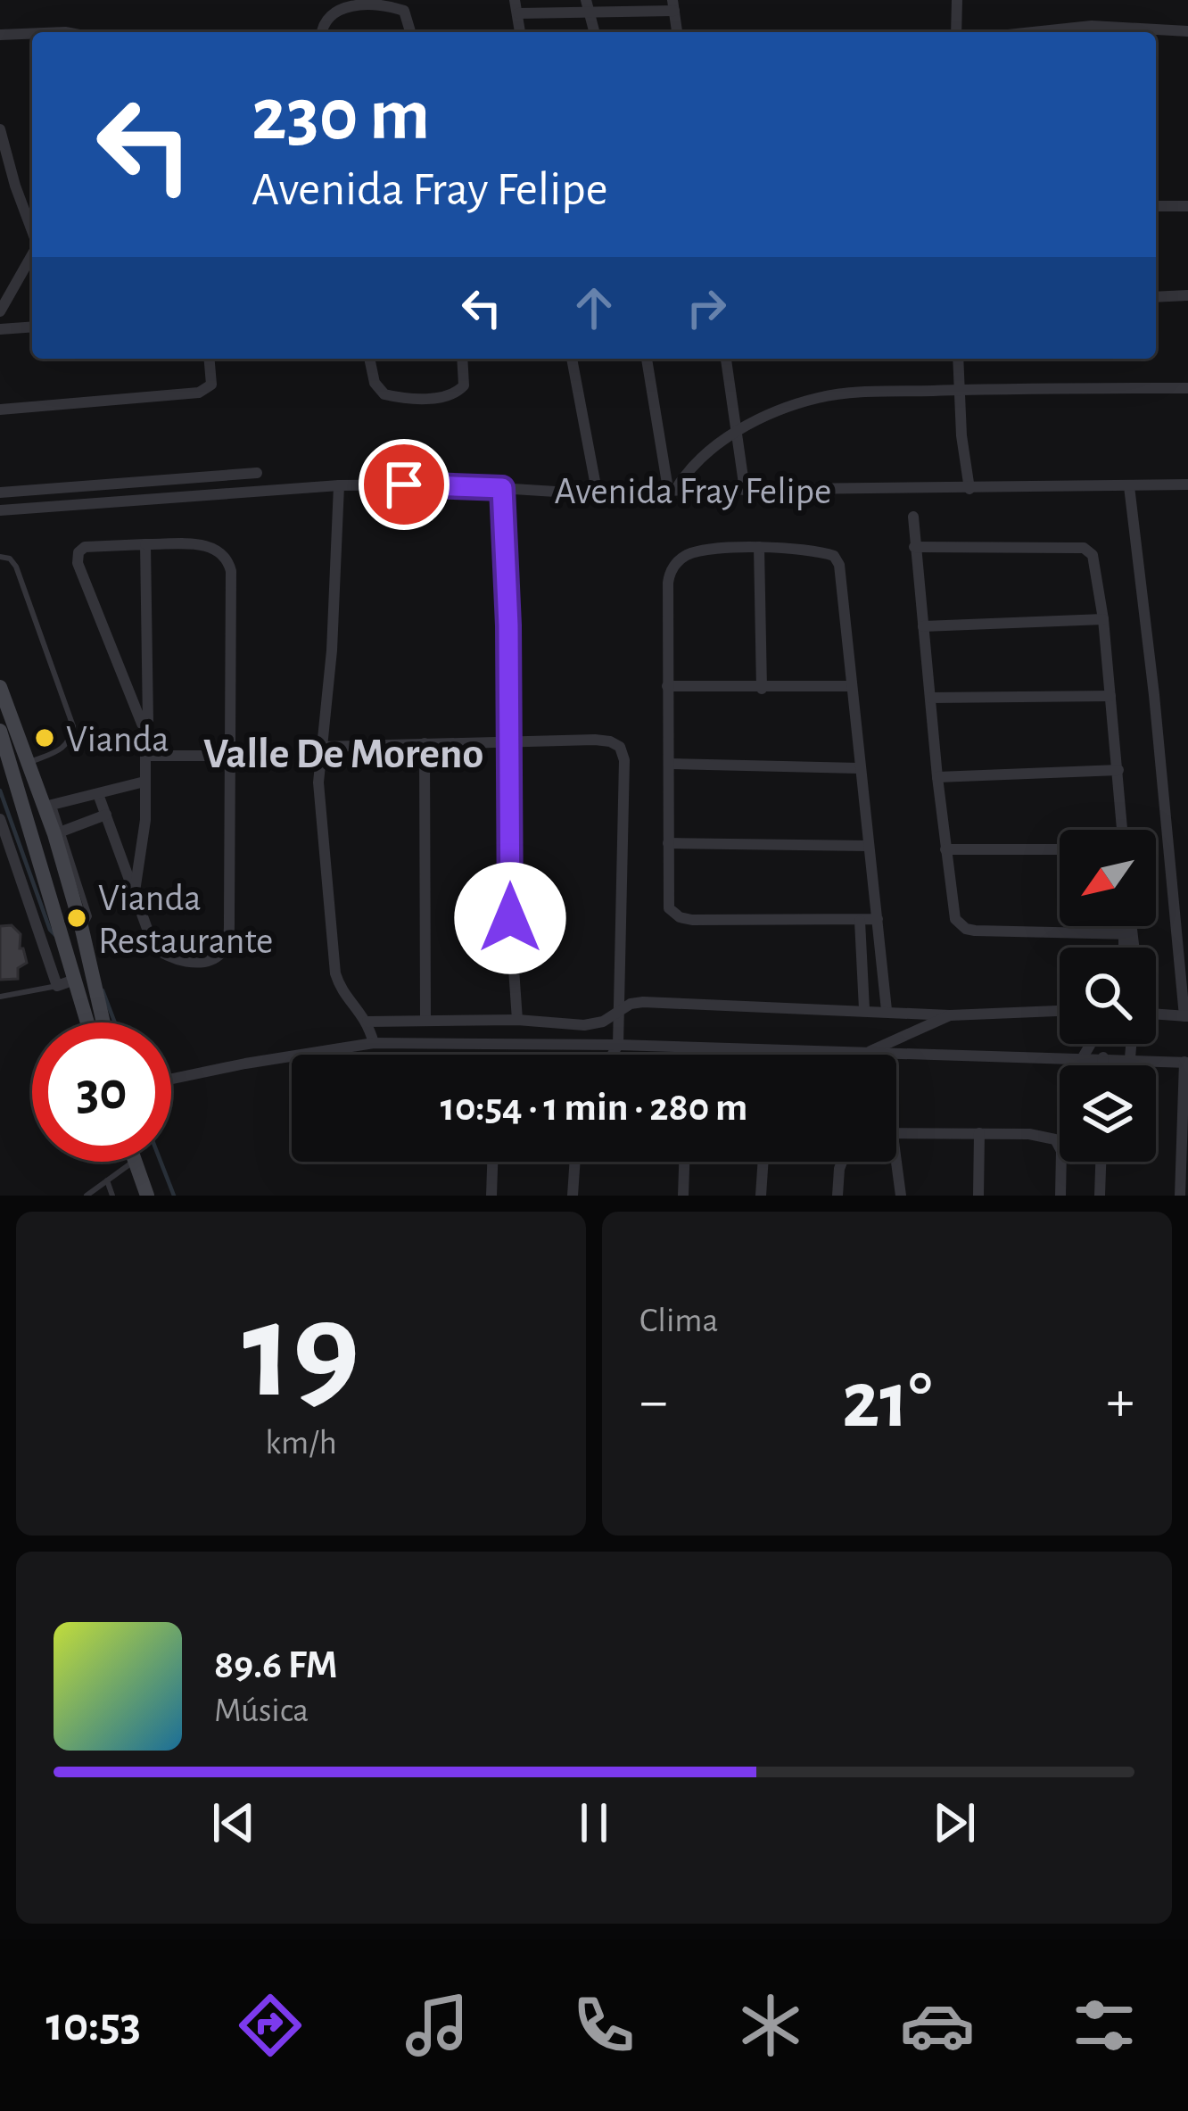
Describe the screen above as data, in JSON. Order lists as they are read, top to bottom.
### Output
{
  "streets": {
    "street": ["Avenida Fray Felipe"]
  },
  "districts": ["Valle De Moreno"],
  "places": ["Vianda", "Vianda Restaurante"],
  "north": "bottom left",
  "page": {
    "turn": ["230 m", "Avenida Fray Felipe"],
    "limit": "30",
    "trip": "10:54 · 1 min · 280 m",
    "tile": [
      ["19", "km/h"],
      "Clima"
    ],
    "heat": ["−", "21°", "+"],
    "song": ["89.6 FM", "Música"],
    "tabs": "10:53"
  }
}
